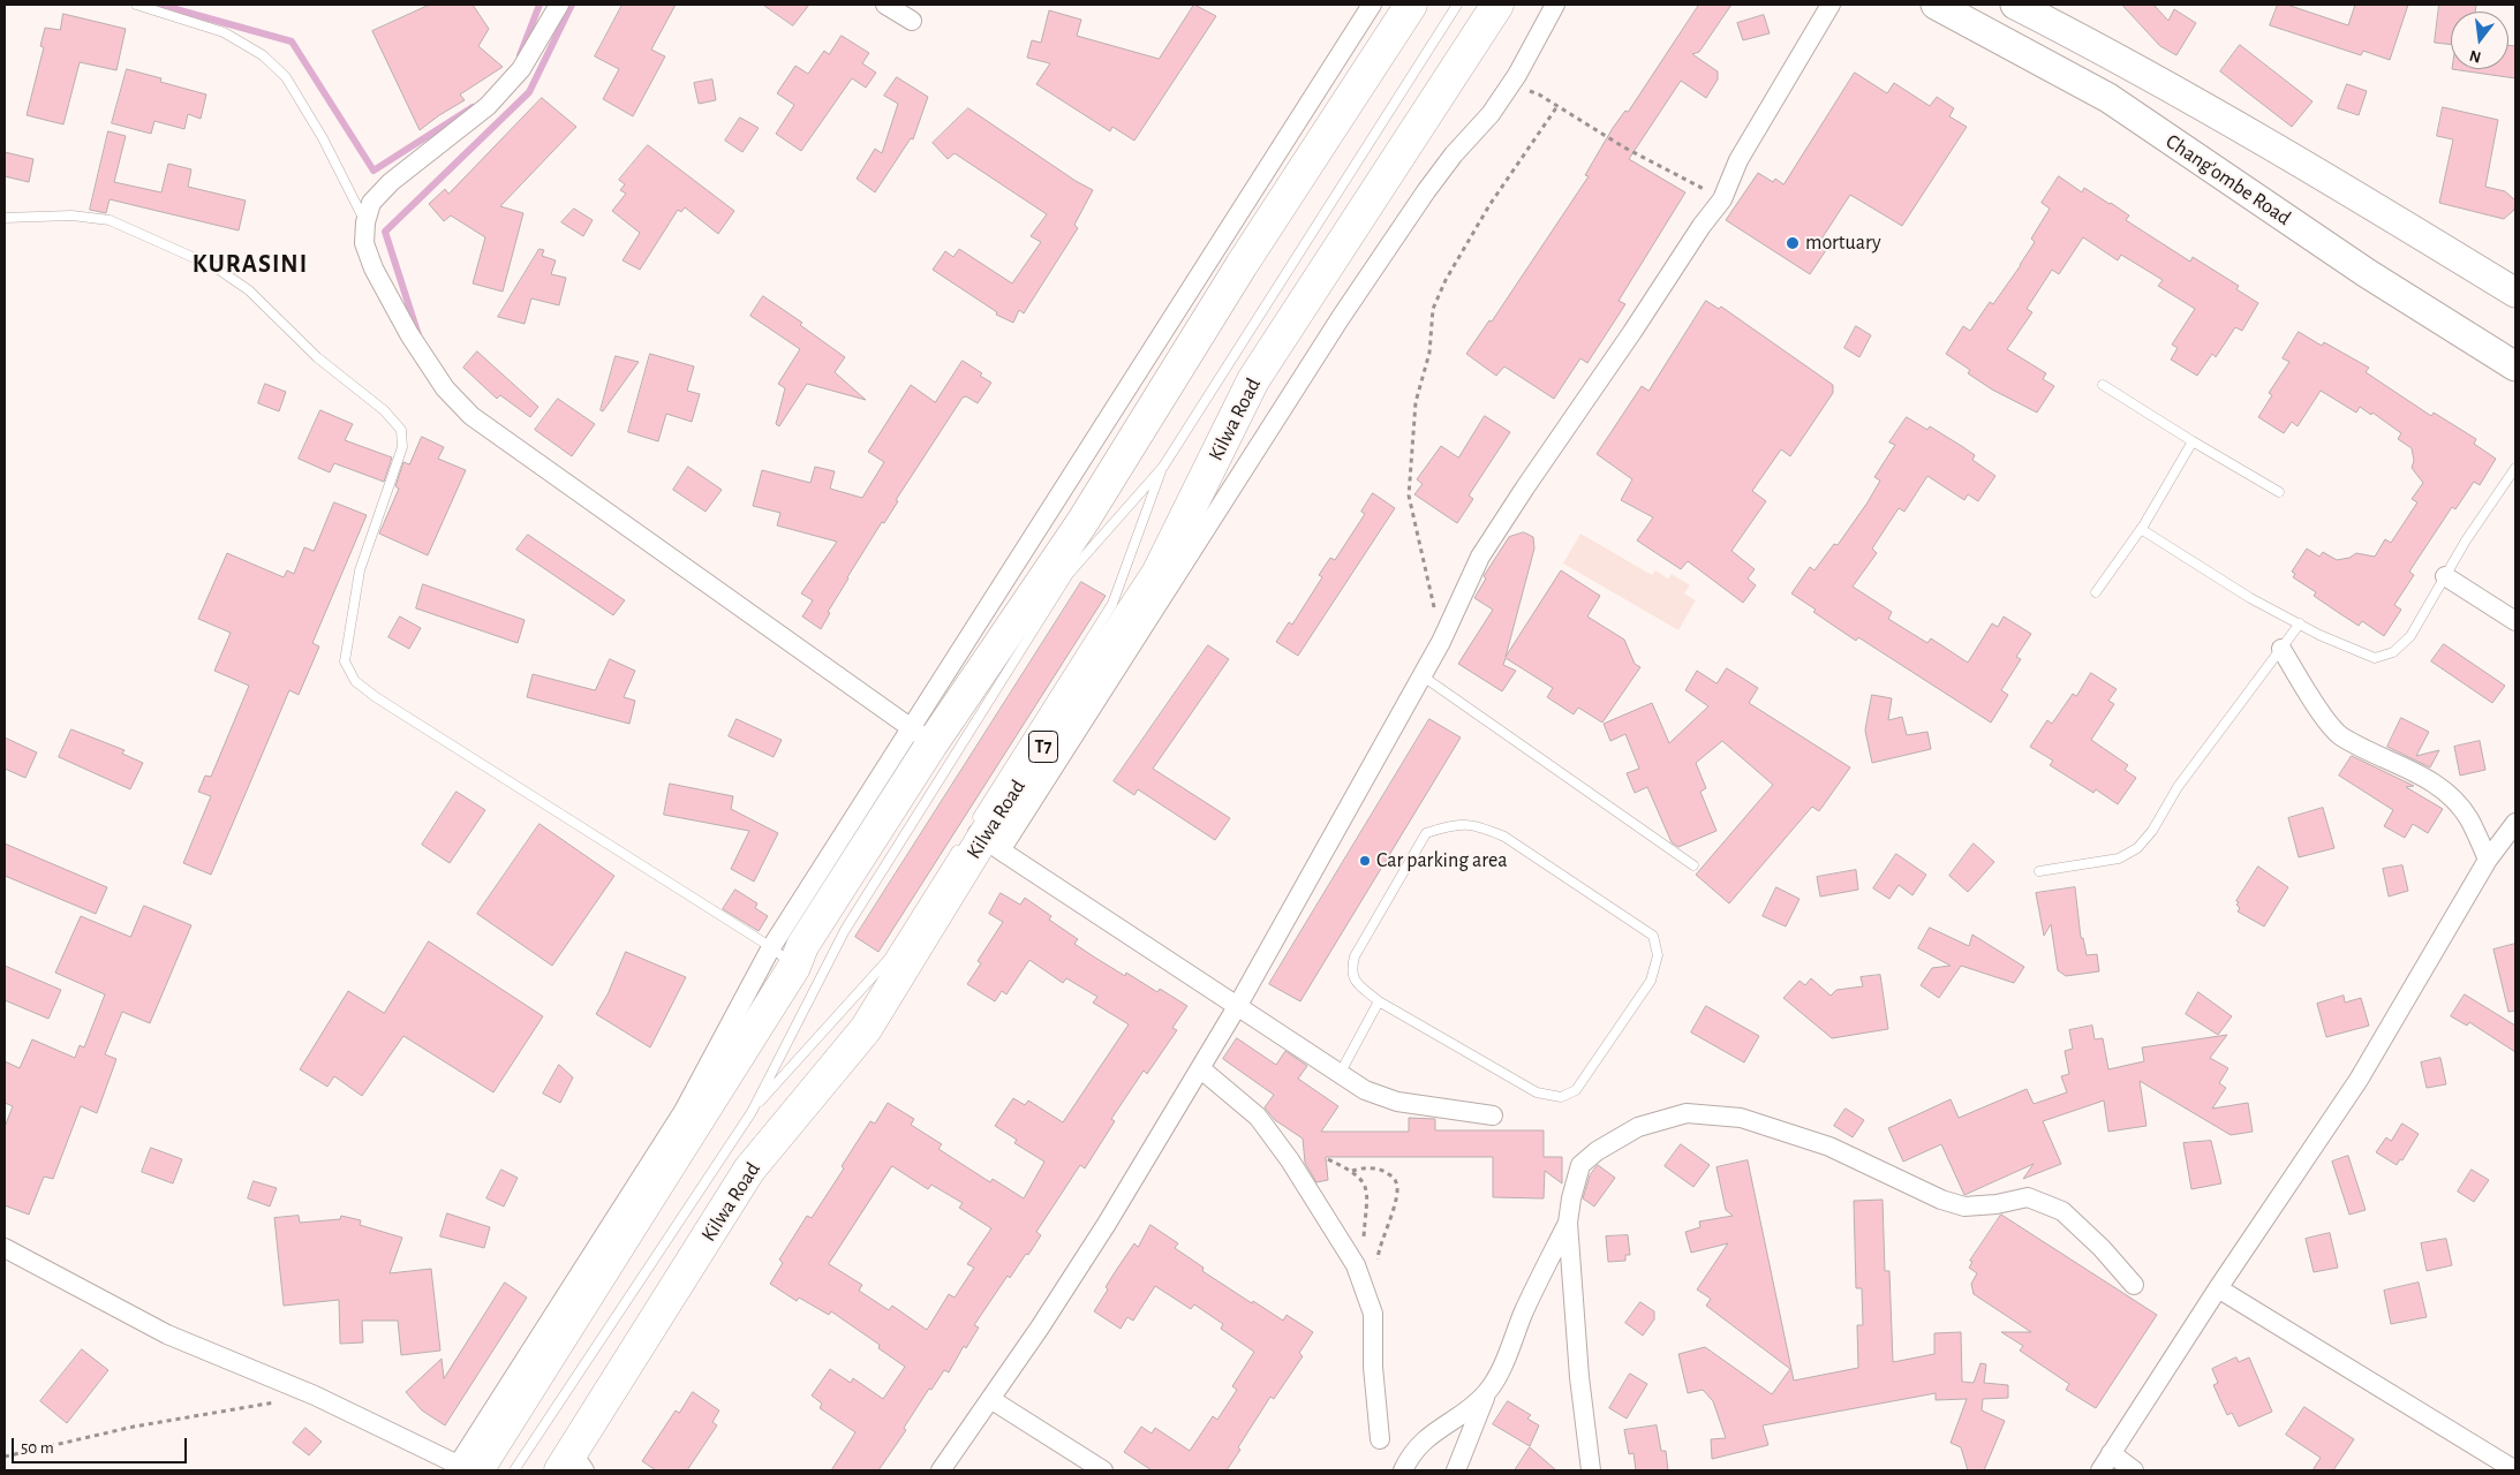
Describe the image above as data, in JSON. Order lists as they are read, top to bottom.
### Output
{
  "streets": {
    "highway": ["Kilwa Road", "T7"],
    "main road": ["Chang'ombe Road"]
  },
  "districts": ["KURASINI"],
  "places": ["mortuary", "Car parking area"],
  "scale_bar": "50 m",
  "north": "bottom"
}
